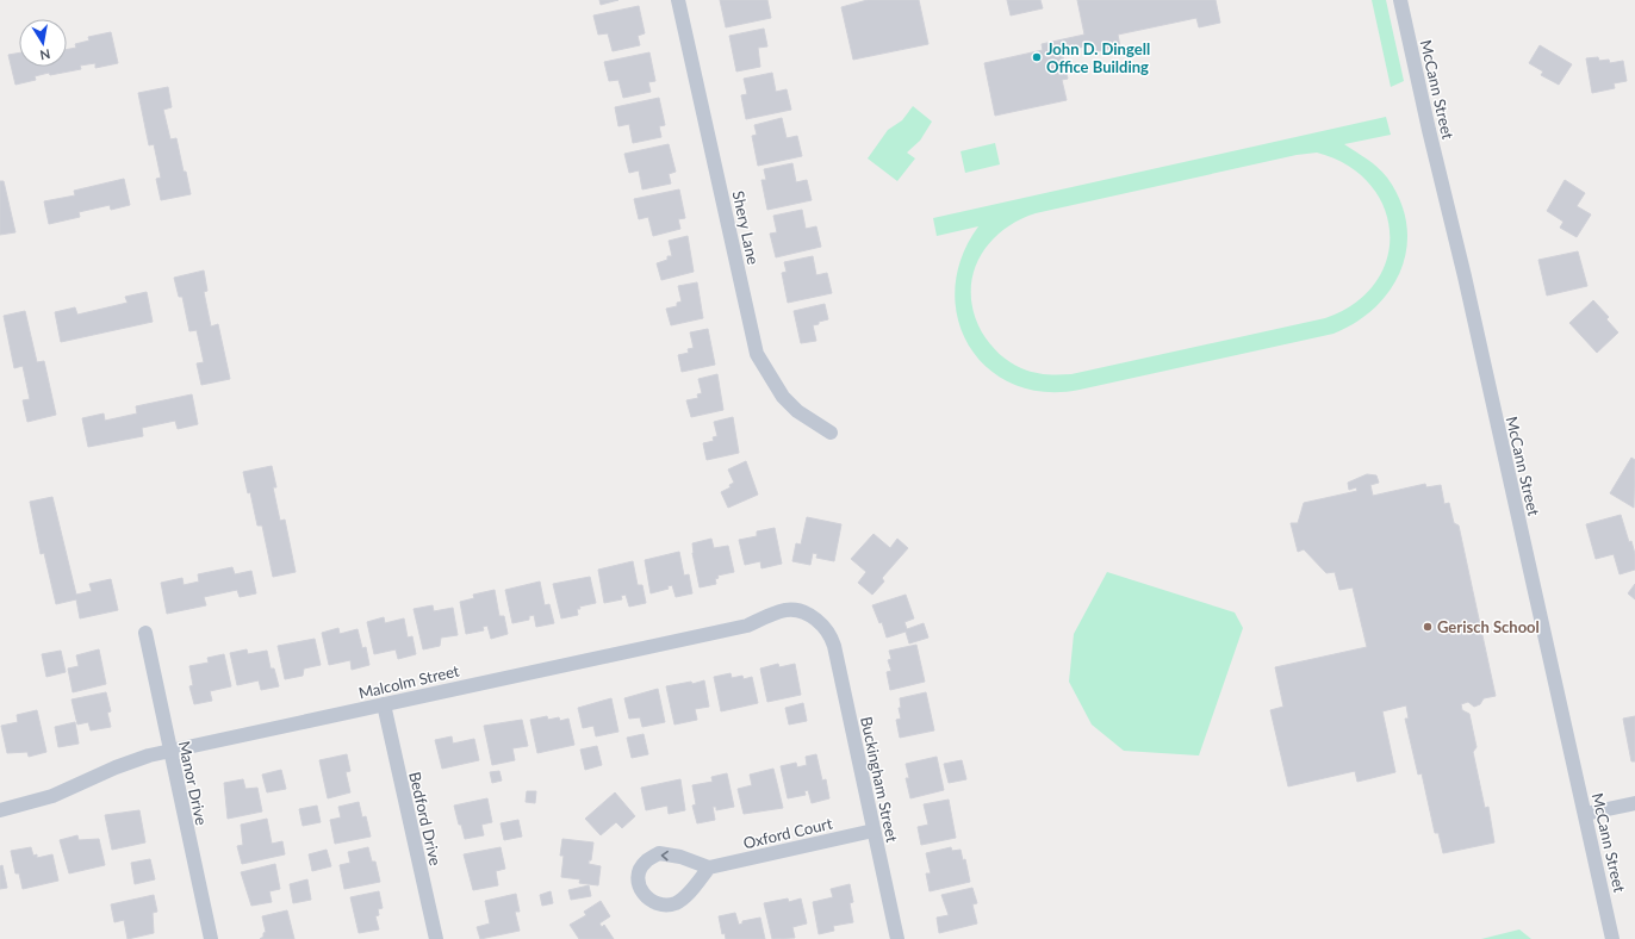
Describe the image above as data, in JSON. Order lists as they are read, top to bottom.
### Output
{
  "streets": {
    "street": [
      "McCann Street",
      "Shery Lane",
      "Malcolm Street",
      "Buckingham Street",
      "Manor Drive",
      "Bedford Drive",
      "Oxford Court"
    ]
  },
  "crossings": [
    ["Malcolm Street", "Buckingham Street"],
    ["Malcolm Street", "Manor Drive"],
    ["Malcolm Street", "Bedford Drive"],
    ["Buckingham Street", "Oxford Court"]
  ],
  "places": ["John D. Dingell Office Building", "Gerisch School"],
  "north": "bottom"
}
